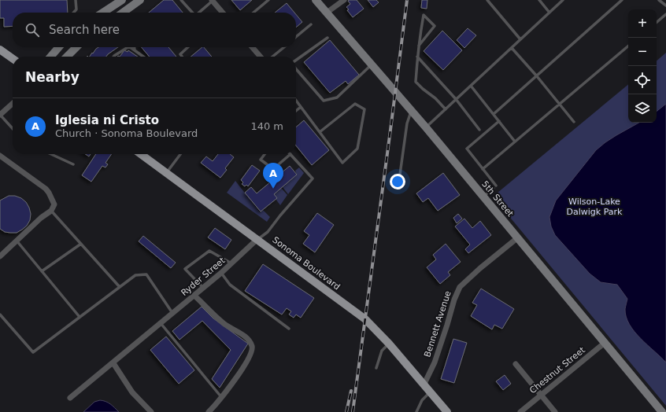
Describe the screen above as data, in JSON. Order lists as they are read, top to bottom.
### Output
{
  "streets": {
    "main road": ["Sonoma Boulevard"],
    "street": [
      "5th Street",
      "Ryder Street",
      "Bennett Avenue",
      "Chestnut Street"
    ]
  },
  "crossings": [
    ["5th Street", "Bennett Avenue"],
    ["5th Street", "Chestnut Street"],
    ["Sonoma Boulevard", "Ryder Street"],
    ["Sonoma Boulevard", "Bennett Avenue"]
  ],
  "parks": ["Wilson-Lake Dalwigk Park"],
  "page": {
    "map_buttons": ["+", "−"],
    "search": "Search here",
    "heading": "Nearby",
    "list": [
      {
        "mark": "A",
        "name": "Iglesia ni Cristo",
        "note": "Church · Sonoma Boulevard",
        "value": "140 m"
      }
    ],
    "pins": "A"
  }
}
